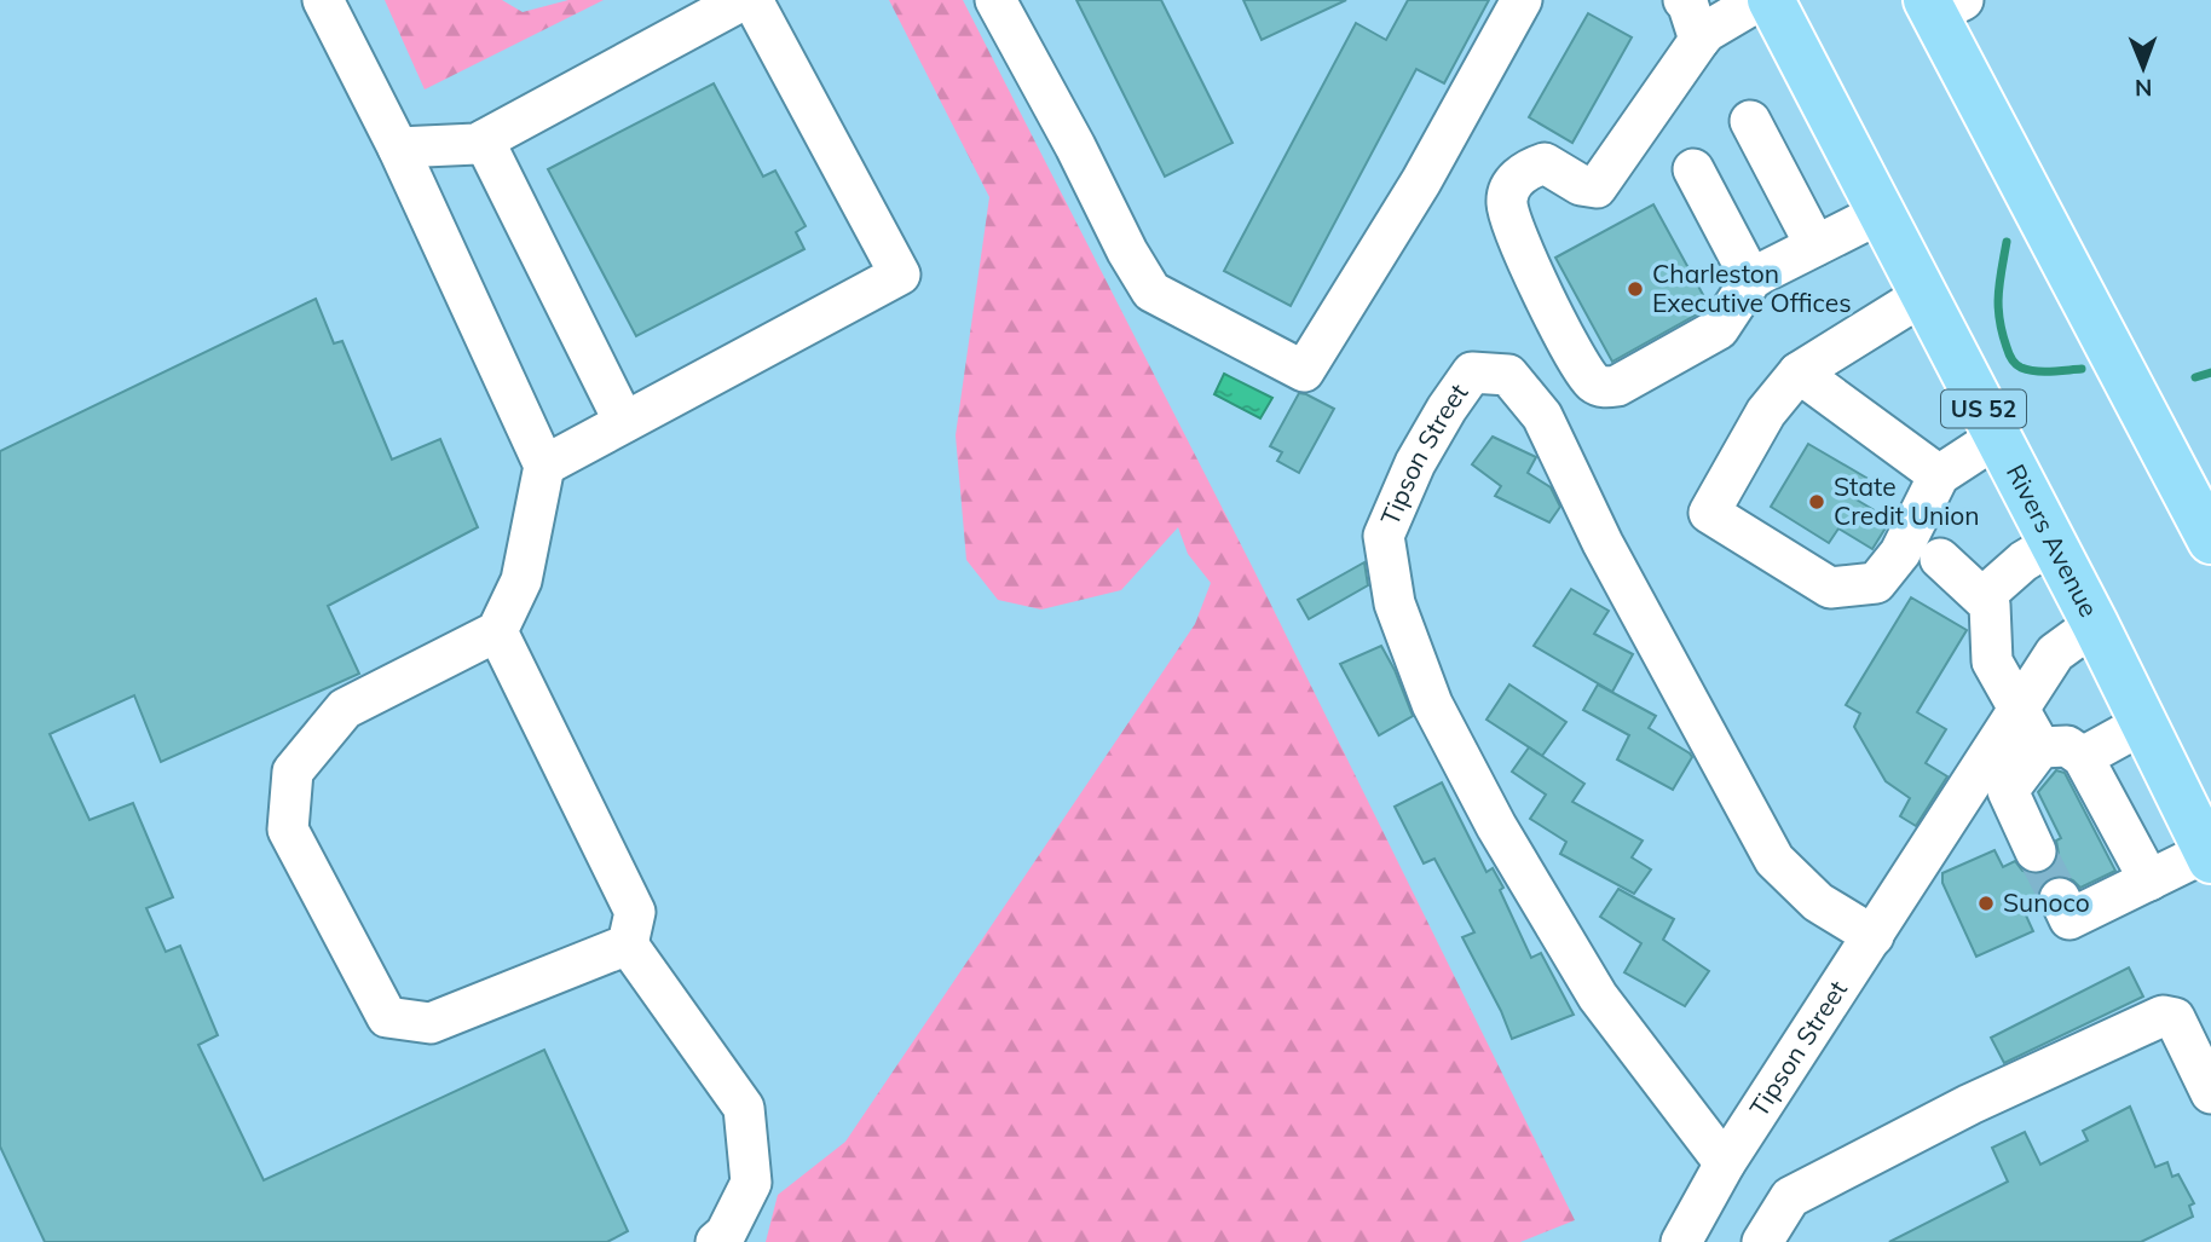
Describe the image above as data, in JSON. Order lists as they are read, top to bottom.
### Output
{
  "streets": {
    "main road": ["US 52", "Rivers Avenue"],
    "street": ["Tipson Street"]
  },
  "crossings": [
    ["Tipson Street", "Rivers Avenue"]
  ],
  "places": ["Charleston Executive Offices", "State Credit Union", "Sunoco"],
  "north": "bottom"
}
